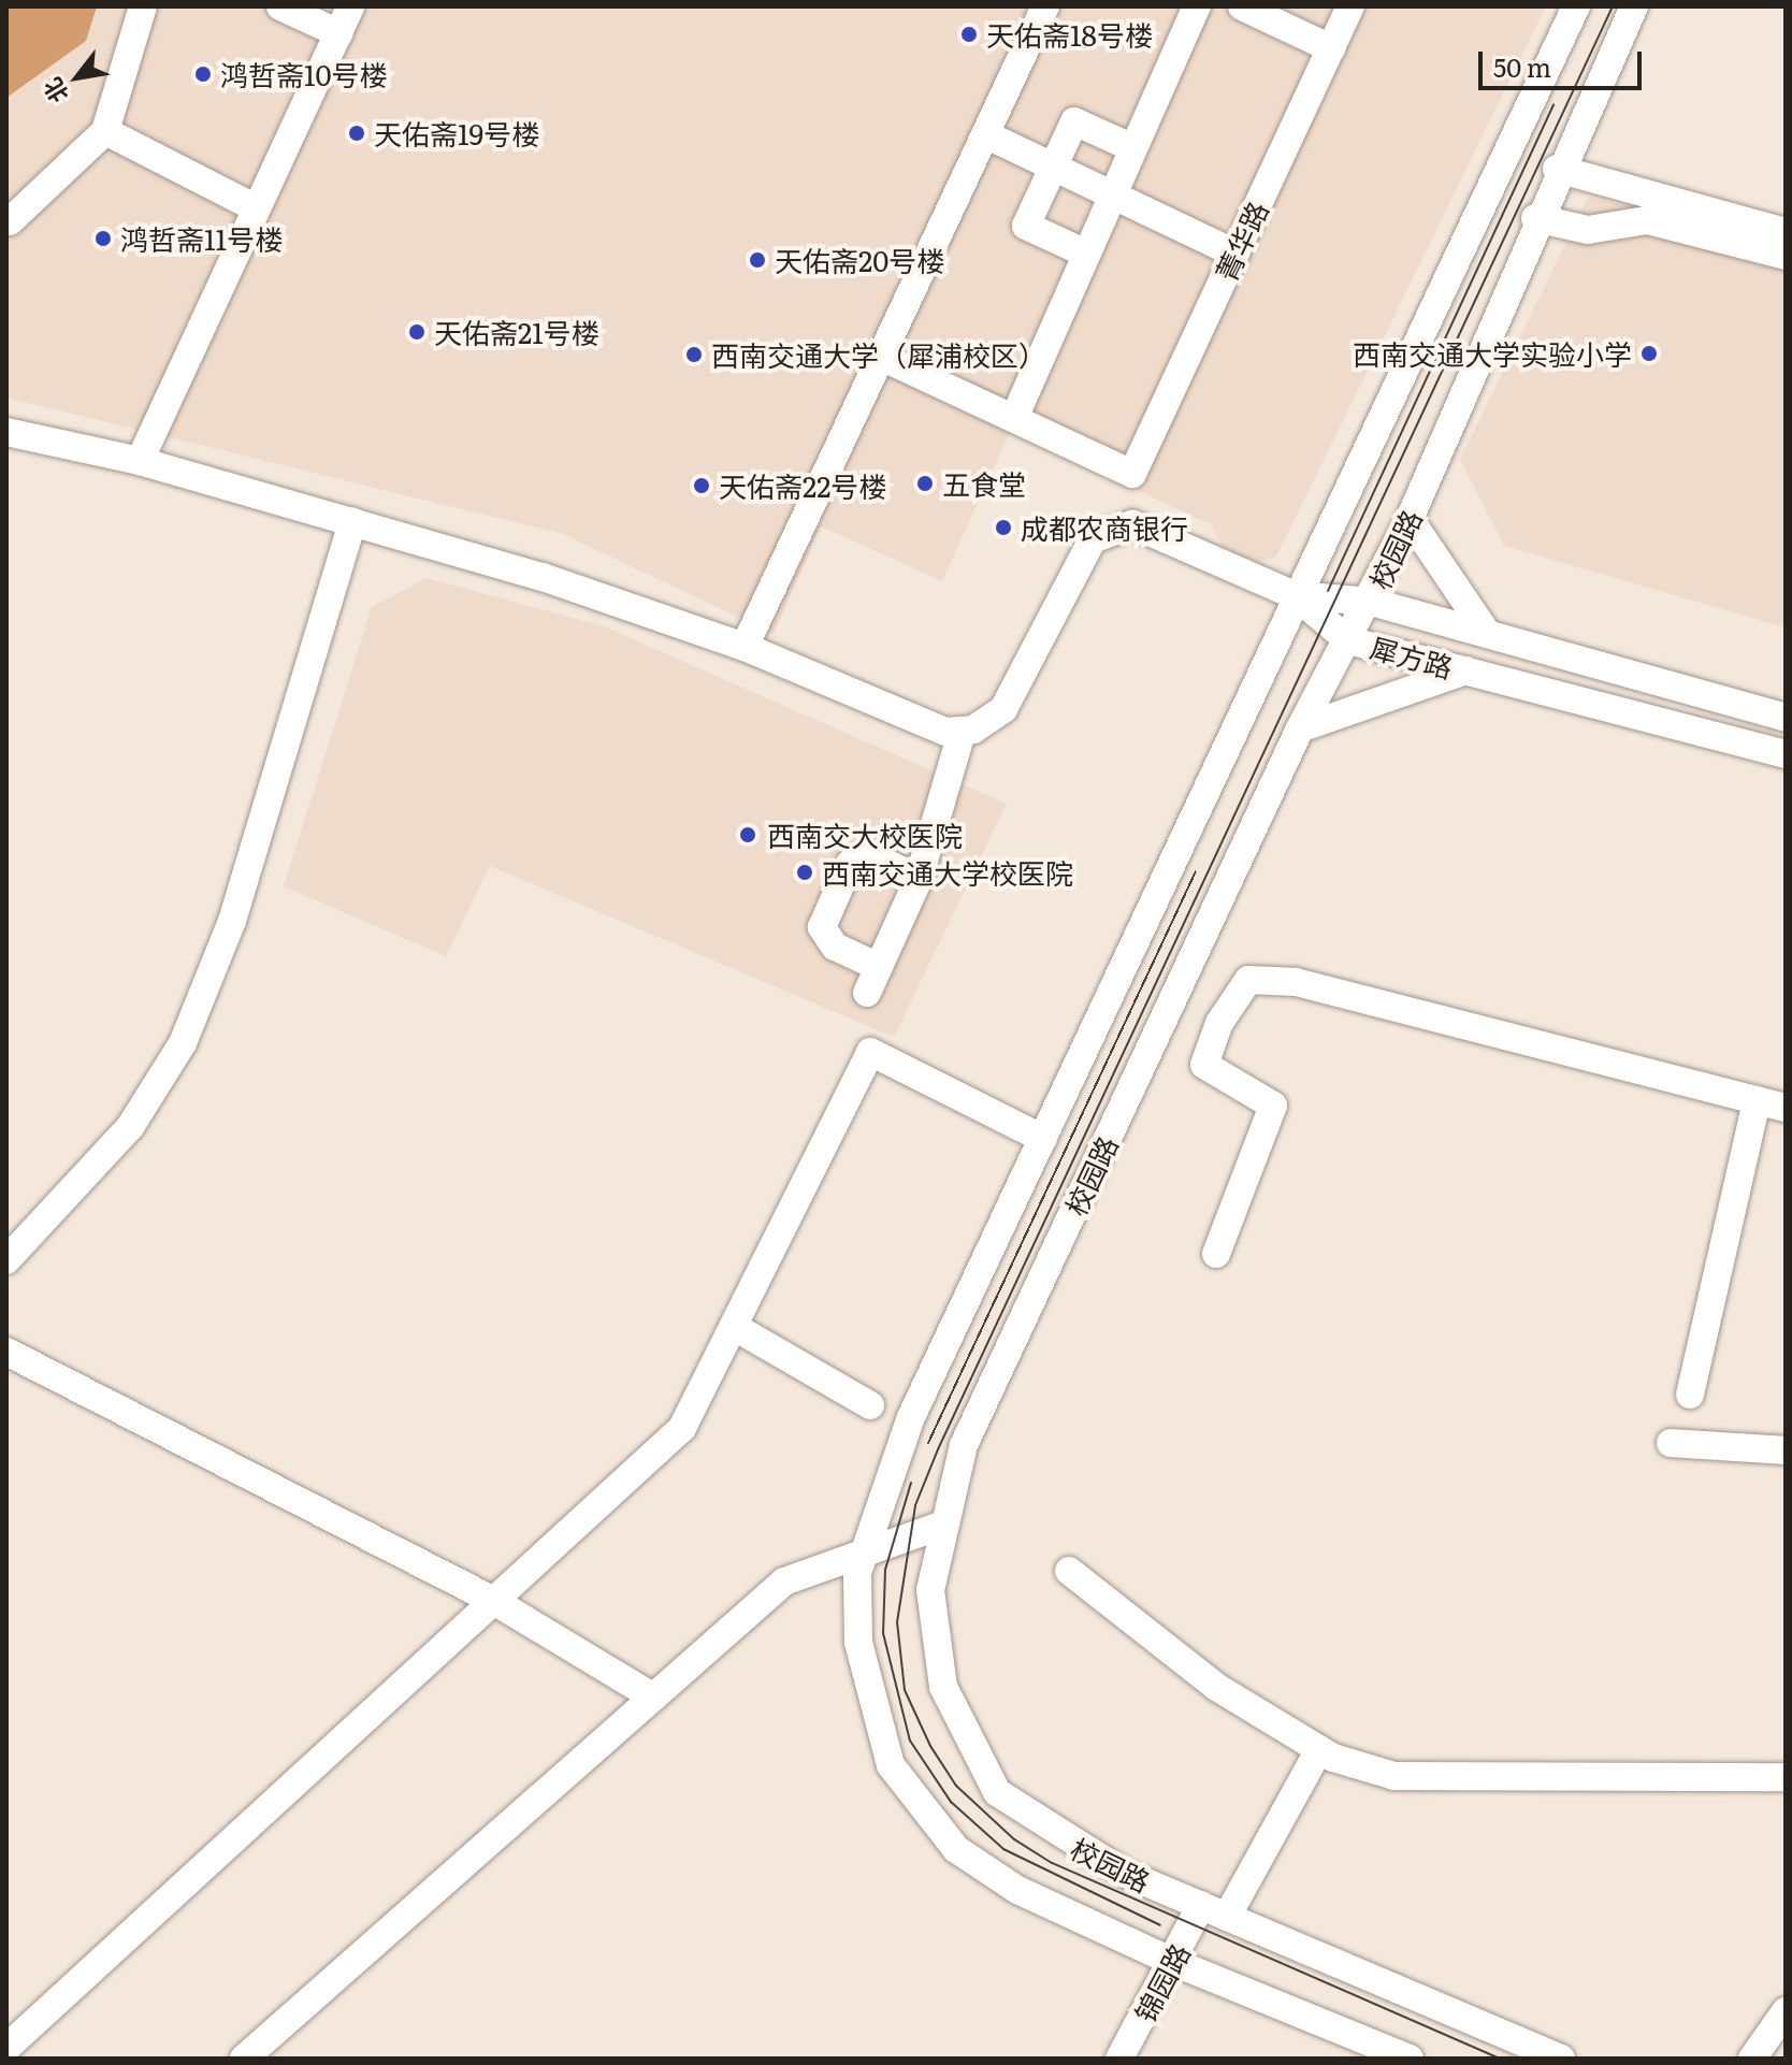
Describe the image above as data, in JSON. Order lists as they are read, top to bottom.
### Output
{
  "streets": {
    "street": [
      "菁华路",
      "校园路",
      "犀方路",
      "锦园路"
    ]
  },
  "crossings": [
    ["校园路", "犀方路"],
    ["校园路", "锦园路"]
  ],
  "places": [
    "天佑斋18号楼",
    "鸿哲斋10号楼",
    "天佑斋19号楼",
    "鸿哲斋11号楼",
    "天佑斋20号楼",
    "天佑斋21号楼",
    "西南交通大学实验小学",
    "西南交通大学（犀浦校区）",
    "五食堂",
    "天佑斋22号楼",
    "成都农商银行",
    "西南交大校医院",
    "西南交通大学校医院"
  ],
  "scale_bar": "50 m",
  "north": "bottom left"
}
